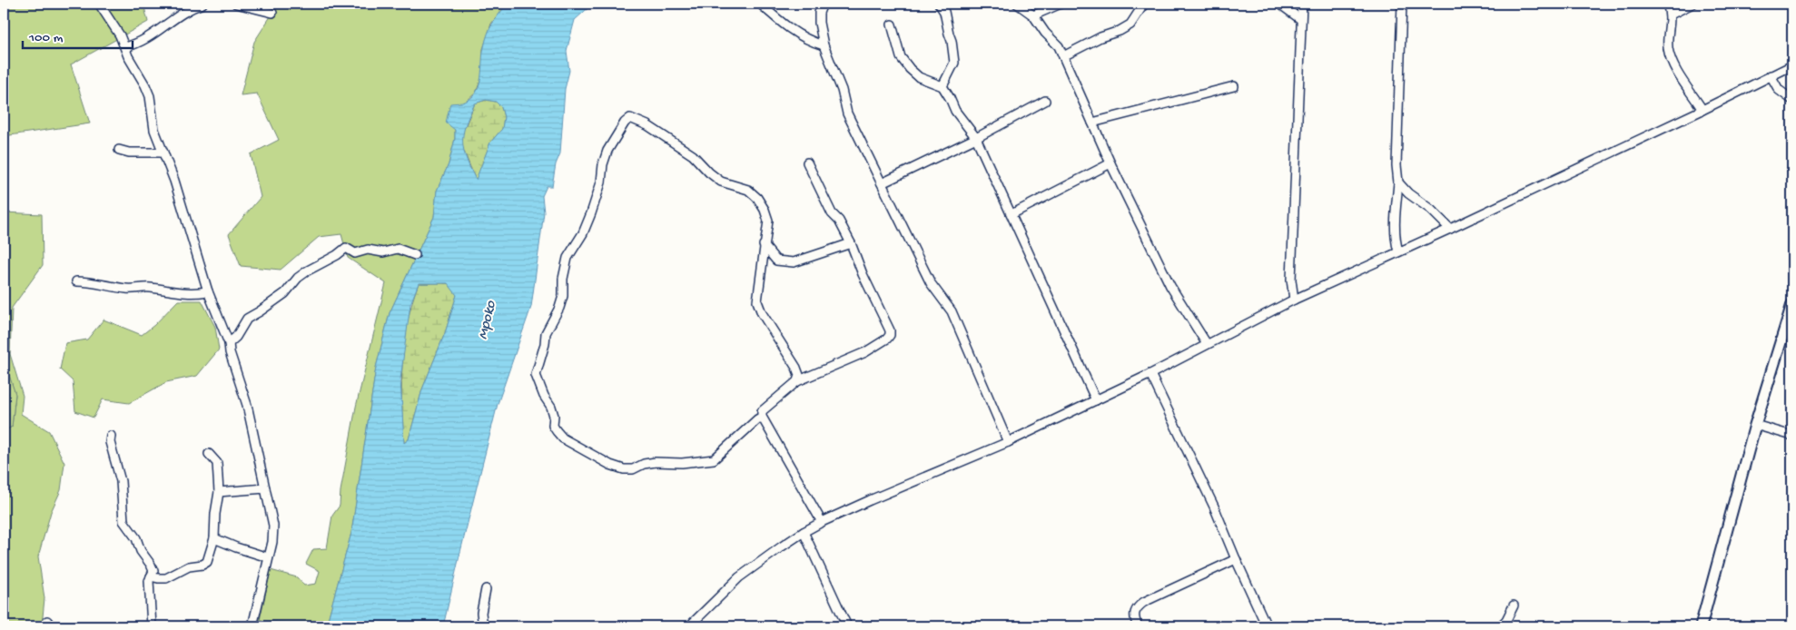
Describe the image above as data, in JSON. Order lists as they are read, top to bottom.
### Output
{
  "water": ["Mpoko"],
  "scale_bar": "100 m"
}
